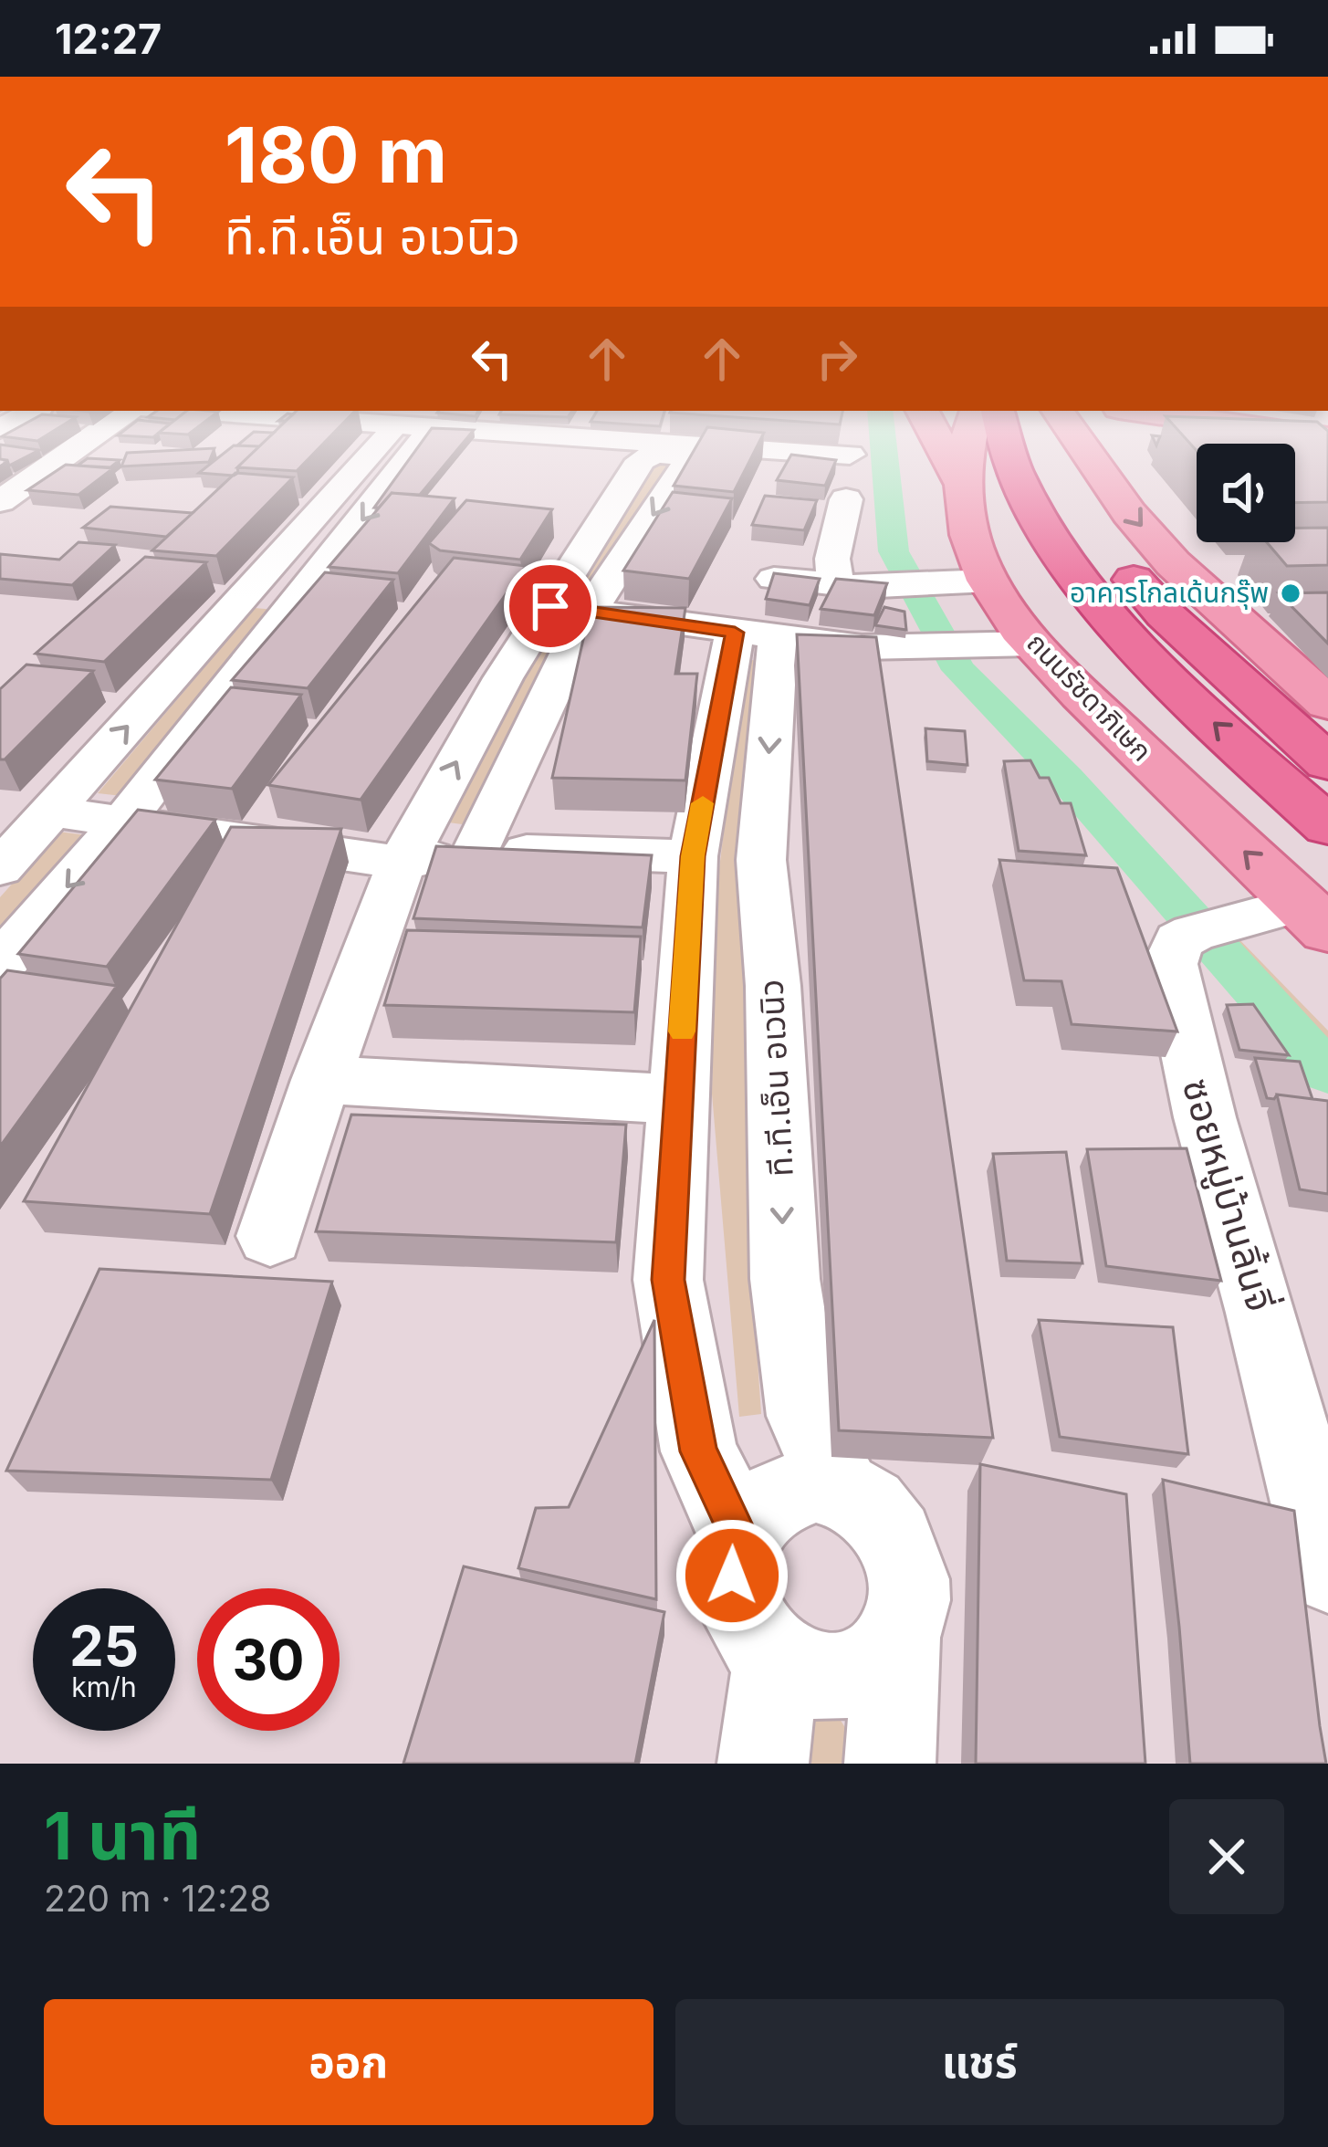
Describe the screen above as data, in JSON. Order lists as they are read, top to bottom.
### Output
{
  "streets": {
    "main road": ["ถนนรัชดาภิเษก"],
    "street": ["ที.ที.เอ็น อเวนิว", "ซอยหมู่บ้านลิ้นจี่"]
  },
  "crossings": [
    ["ถนนรัชดาภิเษก", "ซอยหมู่บ้านลิ้นจี่"]
  ],
  "places": ["อาคารโกลเด้นกรุ๊พ"],
  "page": {
    "status": "12:27",
    "turn": ["180 m", "ที.ที.เอ็น อเวนิว"],
    "speed": "25 km/h",
    "limit": "30",
    "heading": ["1 นาที", "220 m · 12:28"],
    "buttons": ["ออก", "แชร์"]
  }
}
